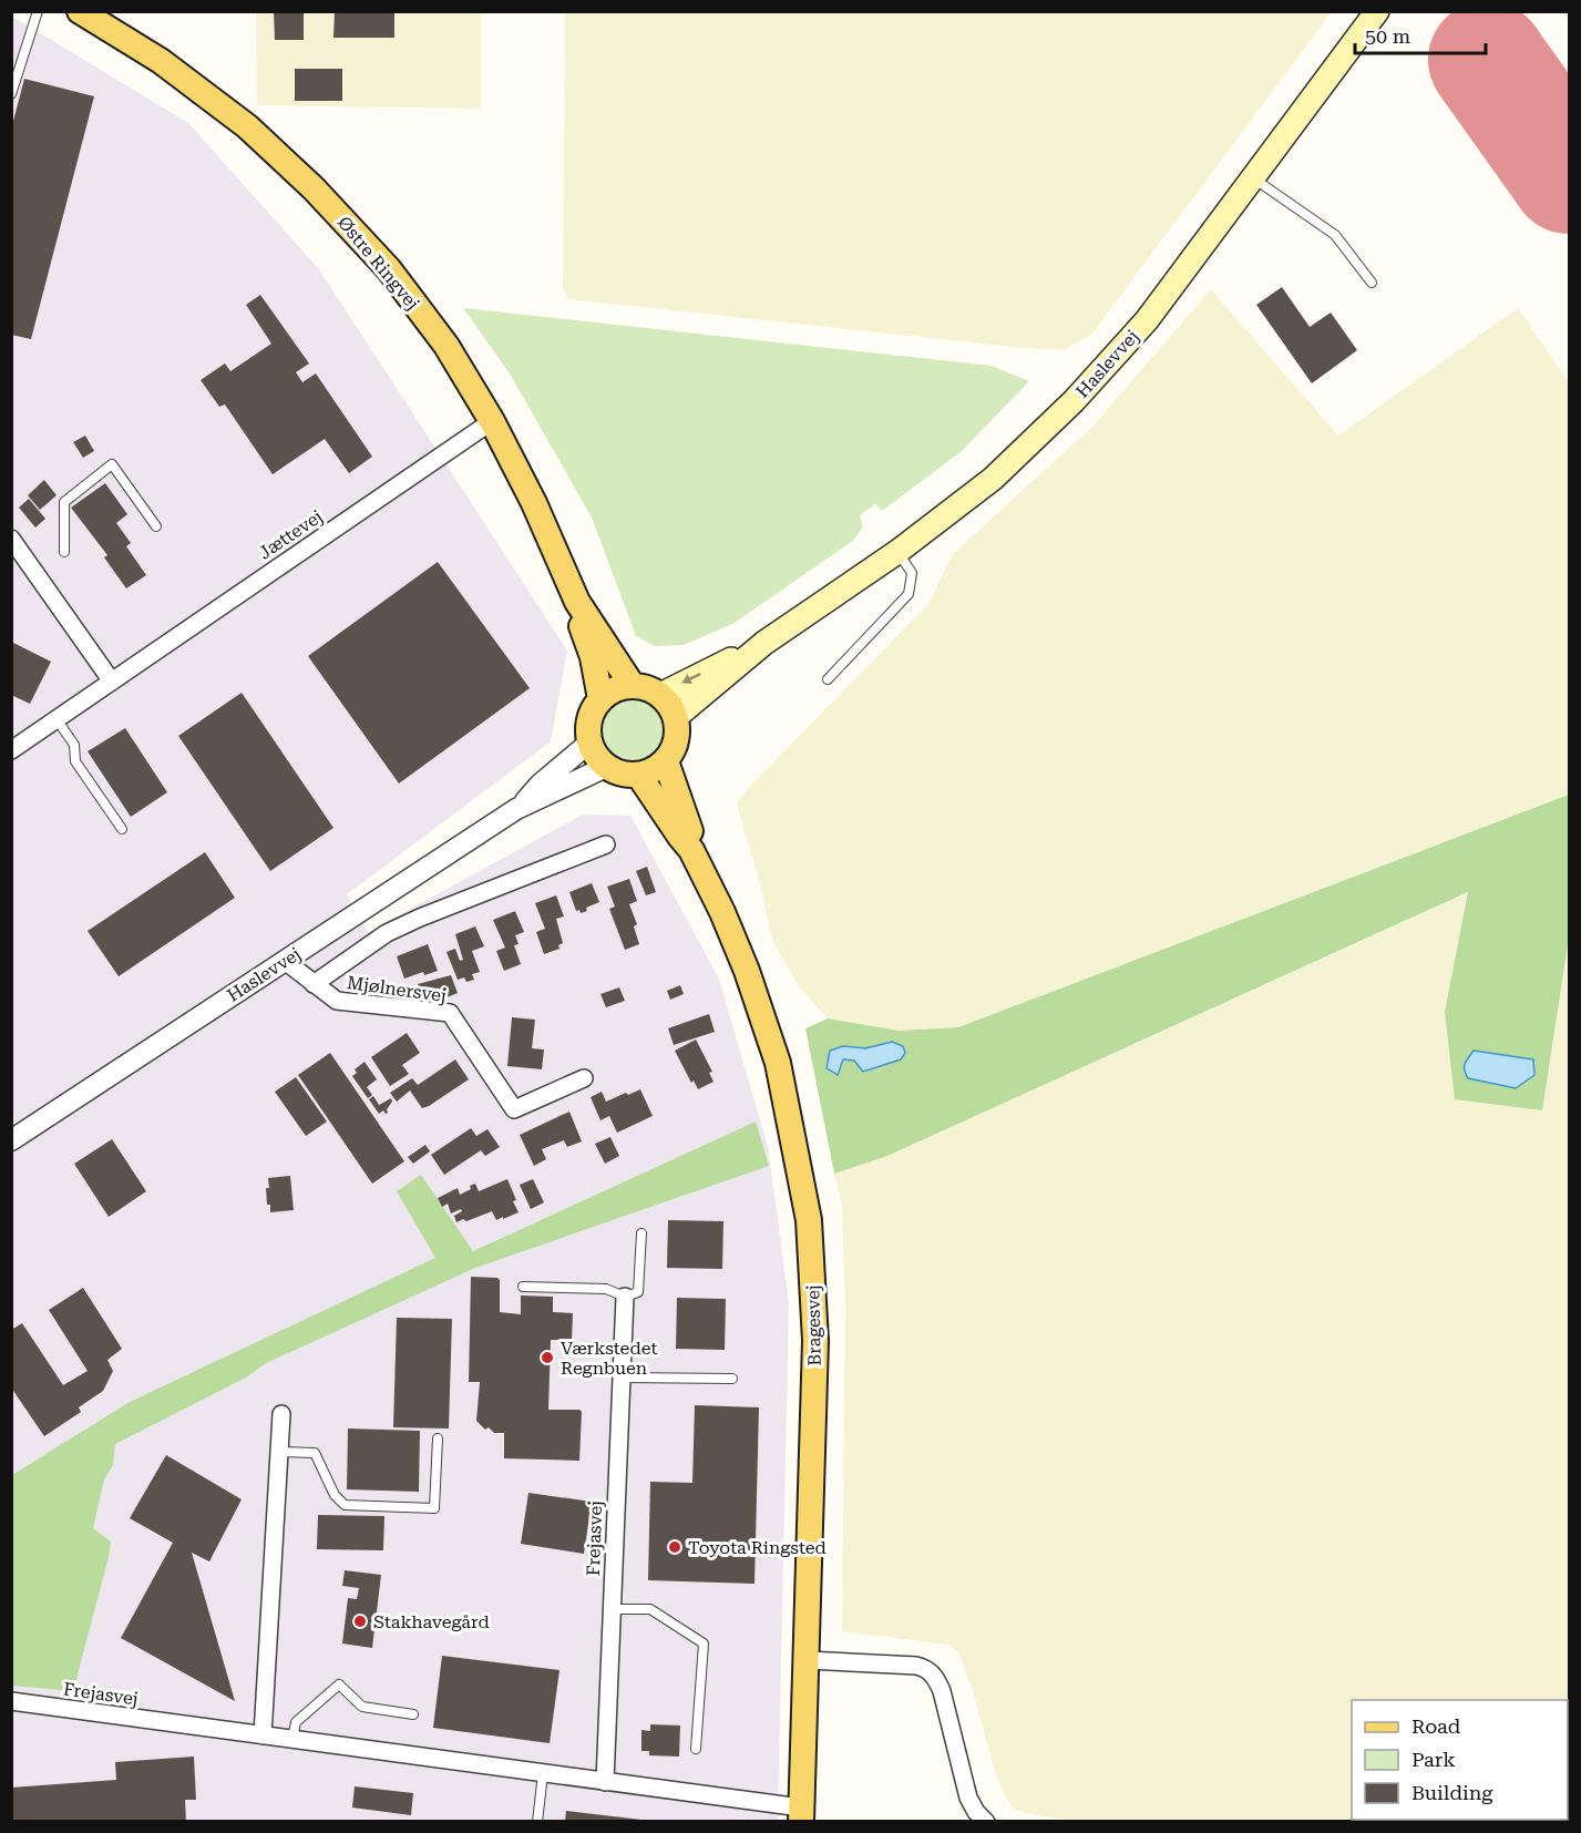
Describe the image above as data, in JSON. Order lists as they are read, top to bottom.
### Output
{
  "streets": {
    "main road": ["Østre Ringvej", "Haslevvej", "Bragesvej"],
    "street": ["Jættevej", "Mjølnersvej", "Frejasvej"]
  },
  "crossings": [
    ["Østre Ringvej", "Haslevvej"],
    ["Østre Ringvej", "Jættevej"],
    ["Østre Ringvej", "Bragesvej"],
    ["Haslevvej", "Mjølnersvej"],
    ["Haslevvej", "Bragesvej"],
    ["Bragesvej", "Frejasvej"]
  ],
  "places": ["Værkstedet Regnbuen", "Toyota Ringsted", "Stakhavegård"],
  "legend": ["Road", "Park", "Building"],
  "scale_bar": "50 m"
}
